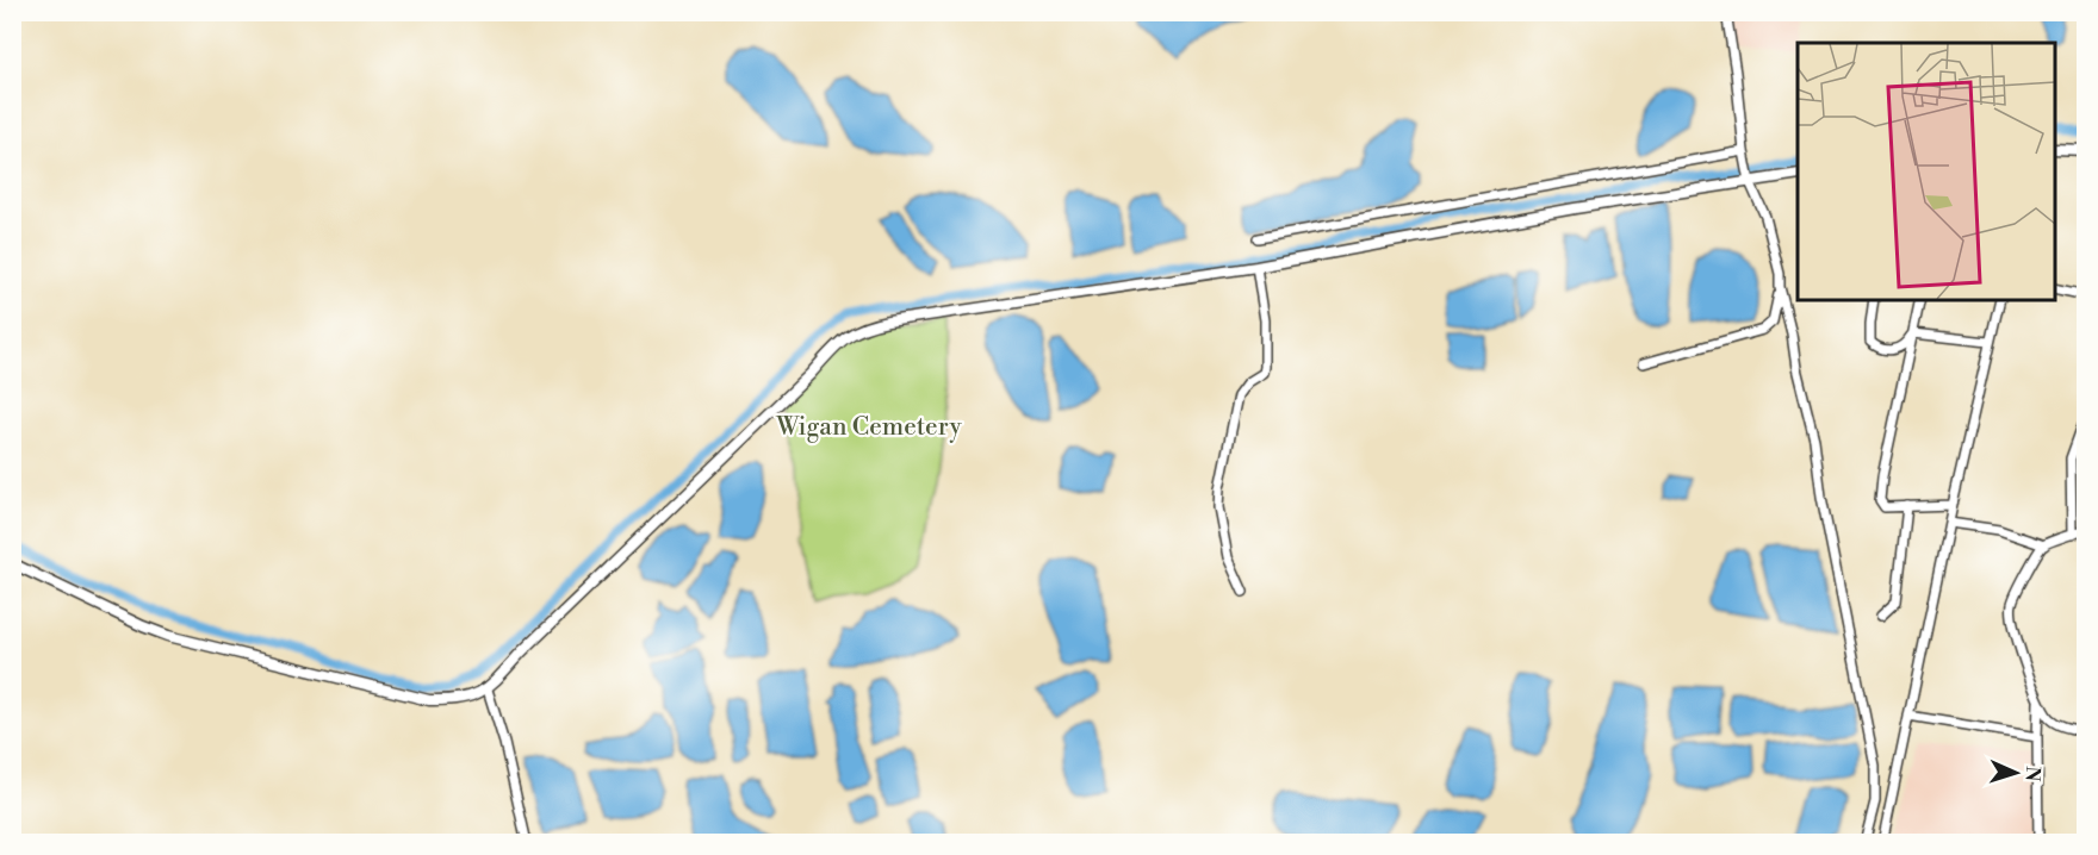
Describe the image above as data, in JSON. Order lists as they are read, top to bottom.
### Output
{
  "parks": ["Wigan Cemetery"],
  "north": "right"
}
